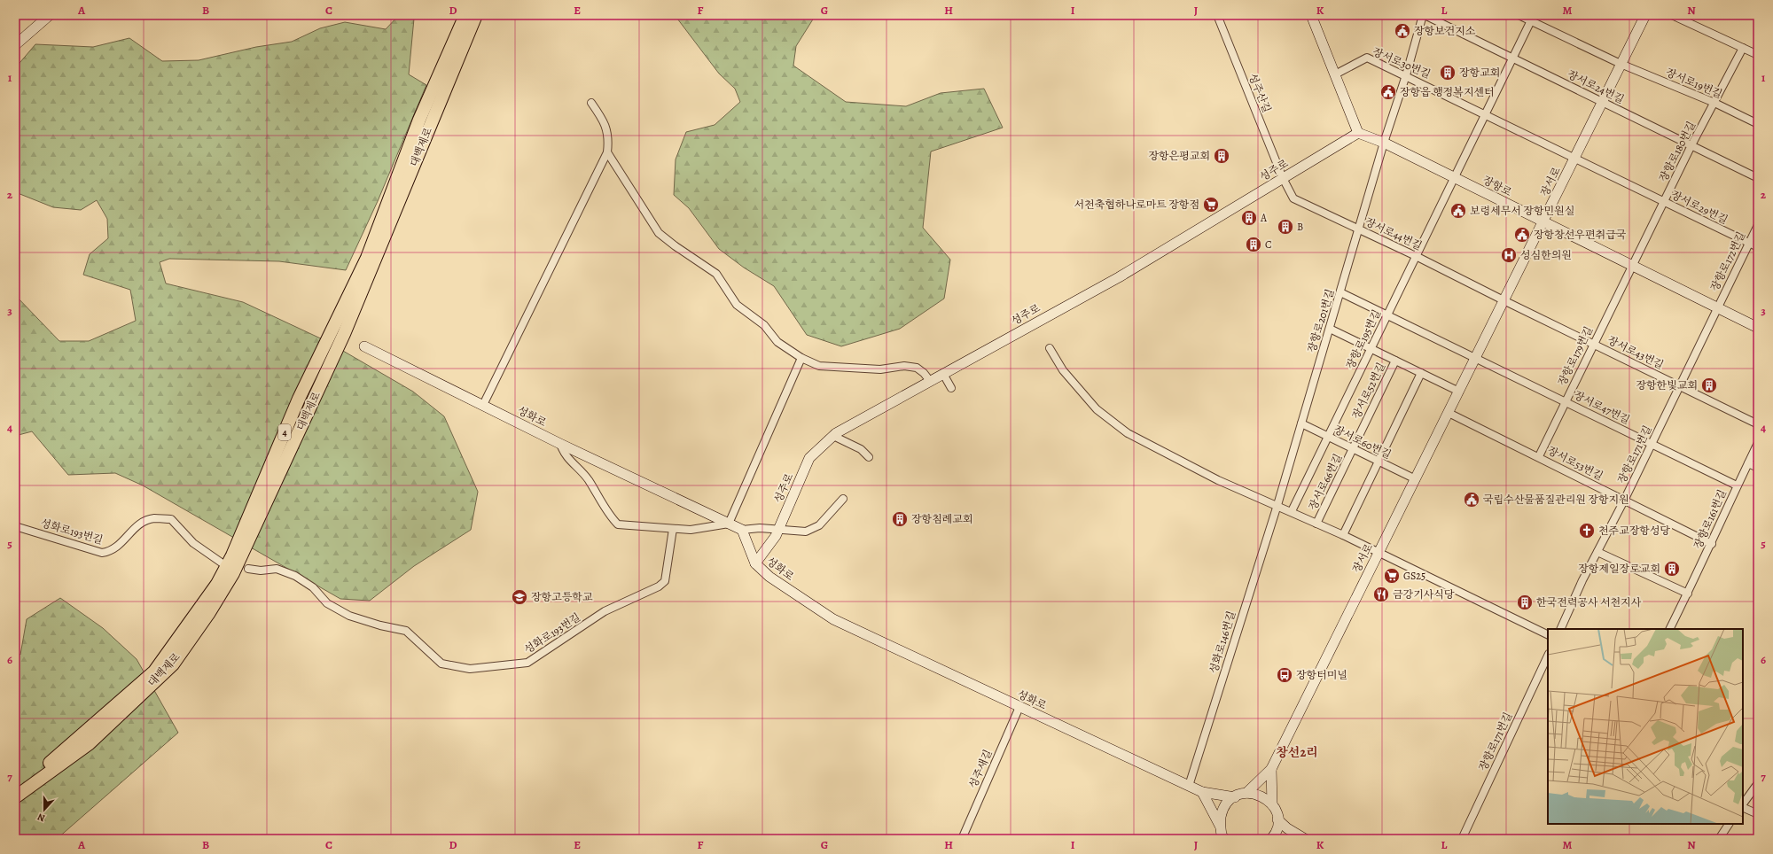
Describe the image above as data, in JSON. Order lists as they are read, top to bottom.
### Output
{
  "streets": {
    "highway": ["대백제로", "4"],
    "street": [
      "장서로30번길",
      "장서로19번길",
      "장서로24번길",
      "성주산길",
      "장항로180번길",
      "성주로",
      "장서로",
      "장항로",
      "장서로29번길",
      "장서로44번길",
      "장항로172번길",
      "장항로201번길",
      "장항로195번길",
      "장서로43번길",
      "장항로179번길",
      "장서로52번길",
      "장서로47번길",
      "성화로",
      "장서로60번길",
      "장항로171번길",
      "장서로53번길",
      "장서로66번길",
      "장항로161번길",
      "성화로193번길",
      "성화로146번길",
      "성주새길"
    ]
  },
  "crossings": [
    ["장서로30번길", "장서로"],
    ["장서로30번길", "장서로29번길"],
    ["장서로30번길", "장항로201번길"],
    ["장서로30번길", "장항로195번길"],
    ["장서로19번길", "장항로180번길"],
    ["장서로19번길", "장서로"],
    ["장서로19번길", "장항로195번길"],
    ["장서로24번길", "장항로180번길"],
    ["장서로24번길", "장서로"],
    ["장서로24번길", "장항로201번길"],
    ["장서로24번길", "장항로195번길"],
    ["성주산길", "성주로"],
    ["성주산길", "장서로44번길"],
    ["장항로180번길", "장항로"],
    ["장항로180번길", "장서로29번길"],
    ["장항로180번길", "장항로179번길"],
    ["성주로", "장항로"],
    ["성주로", "장서로44번길"],
    ["성주로", "성화로"],
    ["장서로", "장항로"],
    ["장서로", "장서로29번길"],
    ["장서로", "장서로44번길"],
    ["장서로", "장서로43번길"],
    ["장서로", "장서로52번길"],
    ["장서로", "장서로47번길"],
    ["장서로", "장서로60번길"],
    ["장서로", "장서로53번길"],
    ["장항로", "장항로172번길"],
    ["장항로", "장항로201번길"],
    ["장항로", "장항로195번길"],
    ["장항로", "장항로179번길"],
    ["장항로", "장항로171번길"],
    ["장서로29번길", "장항로172번길"],
    ["장서로44번길", "장항로201번길"],
    ["장서로44번길", "장항로195번길"],
    ["장서로44번길", "장서로43번길"],
    ["장항로172번길", "장항로171번길"],
    ["장항로201번길", "장서로52번길"],
    ["장항로201번길", "장서로60번길"],
    ["장항로201번길", "성화로146번길"],
    ["장항로195번길", "장서로52번길"],
    ["장항로195번길", "장서로60번길"],
    ["장서로43번길", "장항로179번길"],
    ["장서로43번길", "장항로171번길"],
    ["장항로179번길", "장서로47번길"],
    ["장항로179번길", "장서로53번길"],
    ["장서로52번길", "장서로60번길"],
    ["장서로52번길", "장서로66번길"],
    ["장서로47번길", "장항로171번길"],
    ["장서로47번길", "장항로161번길"],
    ["성화로", "성화로146번길"],
    ["성화로", "성주새길"],
    ["장서로60번길", "장서로66번길"],
    ["장항로171번길", "장서로53번길"],
    ["장서로53번길", "장항로161번길"]
  ],
  "districts": ["창선2리"],
  "places": {
    "public building": [
      "장항보건지소",
      "장항읍 행정복지센터",
      "보령세무서 장항민원실",
      "장항창선우편취급국",
      "국립수산물품질관리원 장항지원"
    ],
    "building": [
      "장항교회",
      "장항은평교회",
      "A",
      "B",
      "C",
      "장항한빛교회",
      "장항침례교회",
      "장항제일장로교회",
      "한국전력공사 서천지사"
    ],
    "supermarket": ["서천축협하나로마트 장항점", "GS25"],
    "hospital": ["성심한의원"],
    "church": ["천주교장항성당"],
    "restaurant": ["금강기사식당"],
    "school or university": ["장항고등학교"],
    "bus stop": ["장항터미널"]
  },
  "north": "bottom",
  "grid": {
    "columns": [
      "A",
      "B",
      "C",
      "D",
      "E",
      "F",
      "G",
      "H",
      "I",
      "J",
      "K",
      "L",
      "M",
      "N"
    ],
    "rows": [
      "1",
      "2",
      "3",
      "4",
      "5",
      "6",
      "7"
    ]
  }
}
